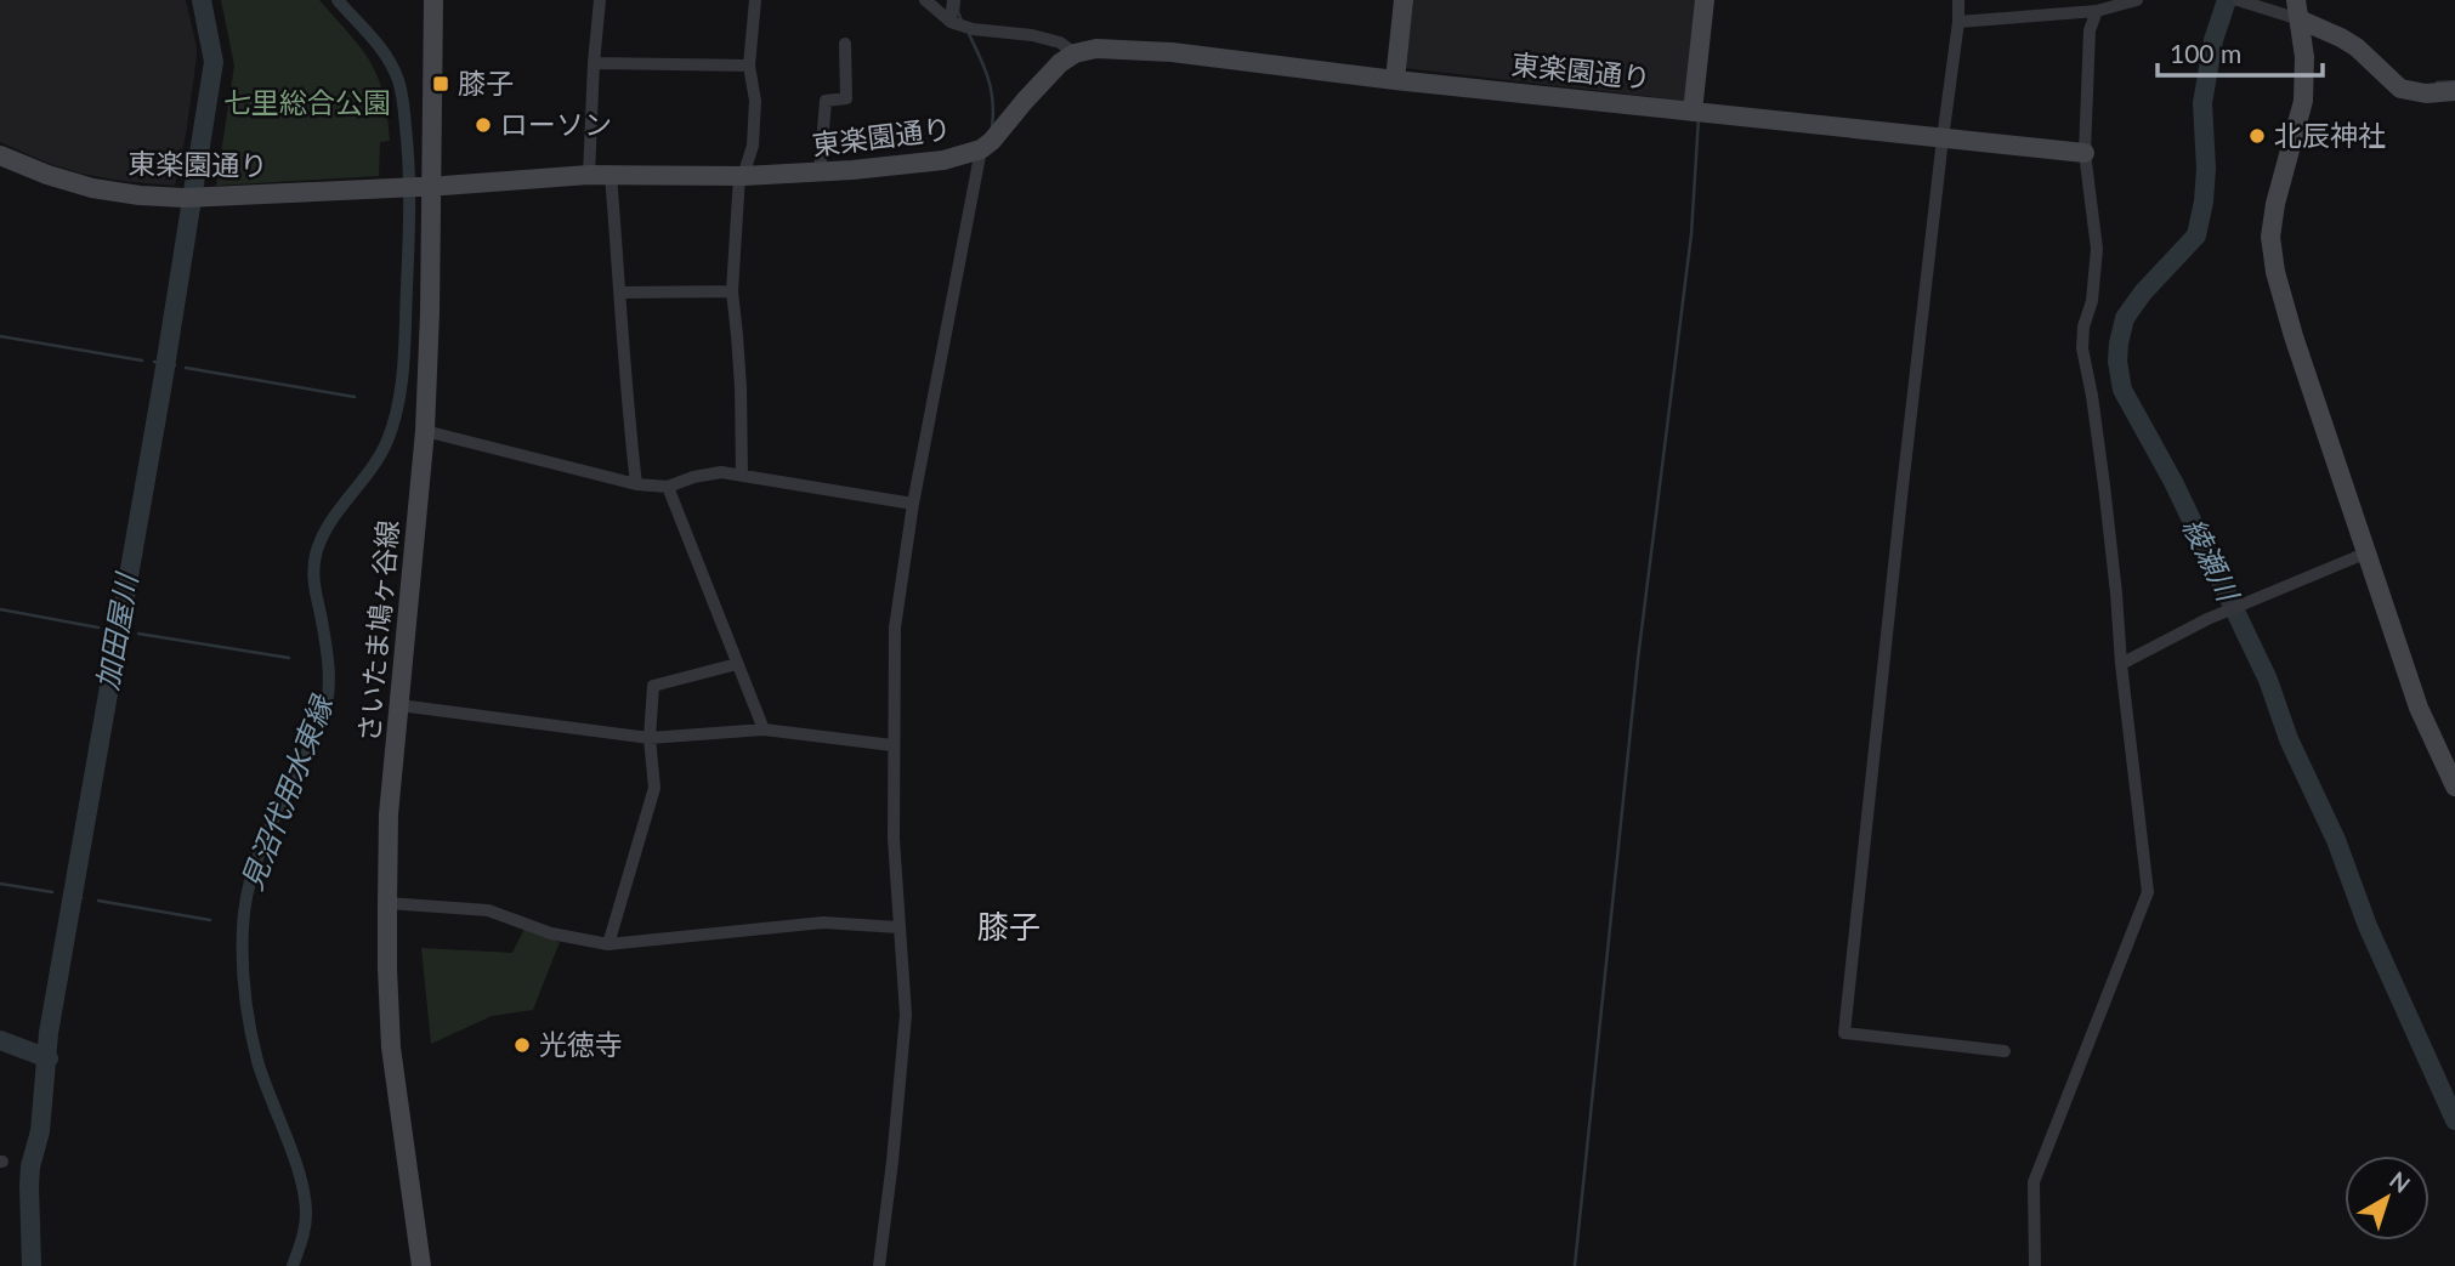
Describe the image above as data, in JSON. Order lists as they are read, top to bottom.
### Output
{
  "streets": {
    "street": ["東楽園通り", "さいたま鳩ヶ谷線"]
  },
  "crossings": [
    ["東楽園通り", "さいたま鳩ヶ谷線"]
  ],
  "districts": ["膝子"],
  "water": ["綾瀬川", "加田屋川", "見沼代用水東縁"],
  "parks": ["七里総合公園"],
  "places": {
    "transit": ["膝子"],
    "other": ["ローソン", "北辰神社", "光徳寺"]
  },
  "scale_bar": "100 m",
  "north": "top right"
}
